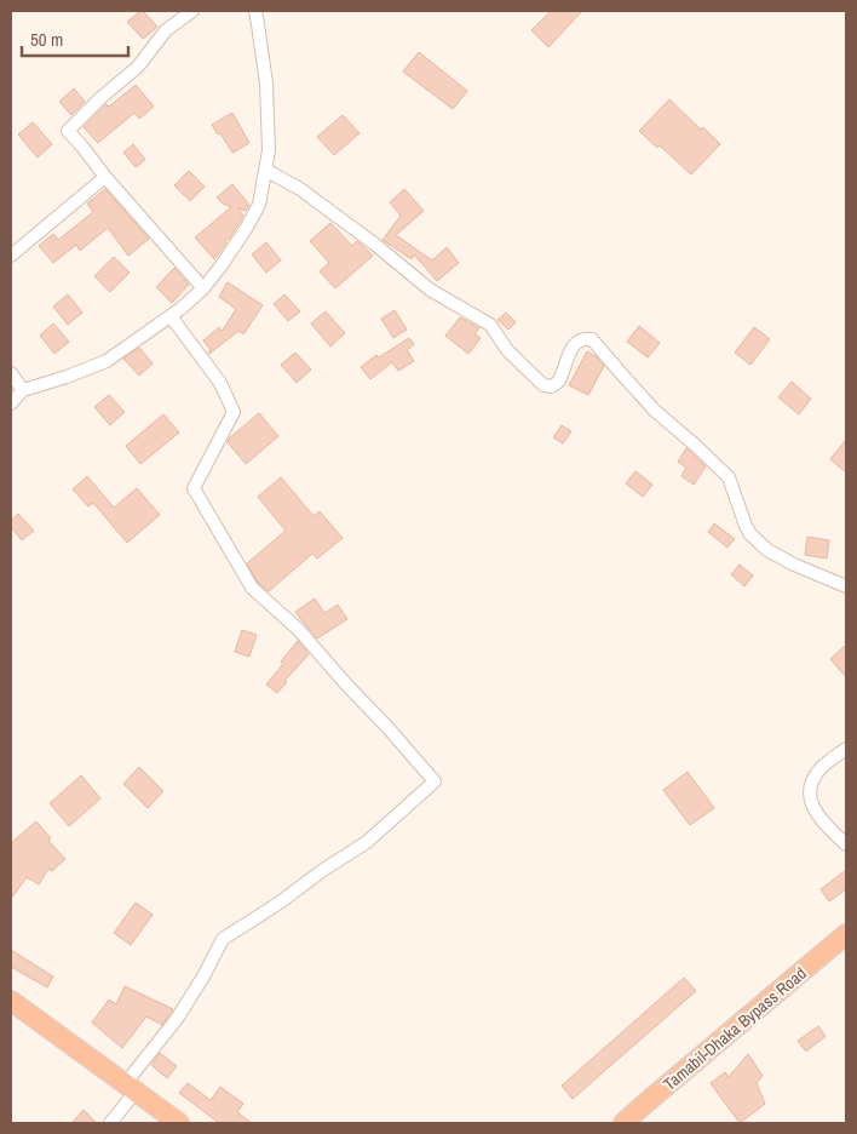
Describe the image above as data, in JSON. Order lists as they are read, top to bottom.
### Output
{
  "streets": {
    "highway": ["Tamabil-Dhaka Bypass Road"]
  },
  "scale_bar": "50 m"
}
